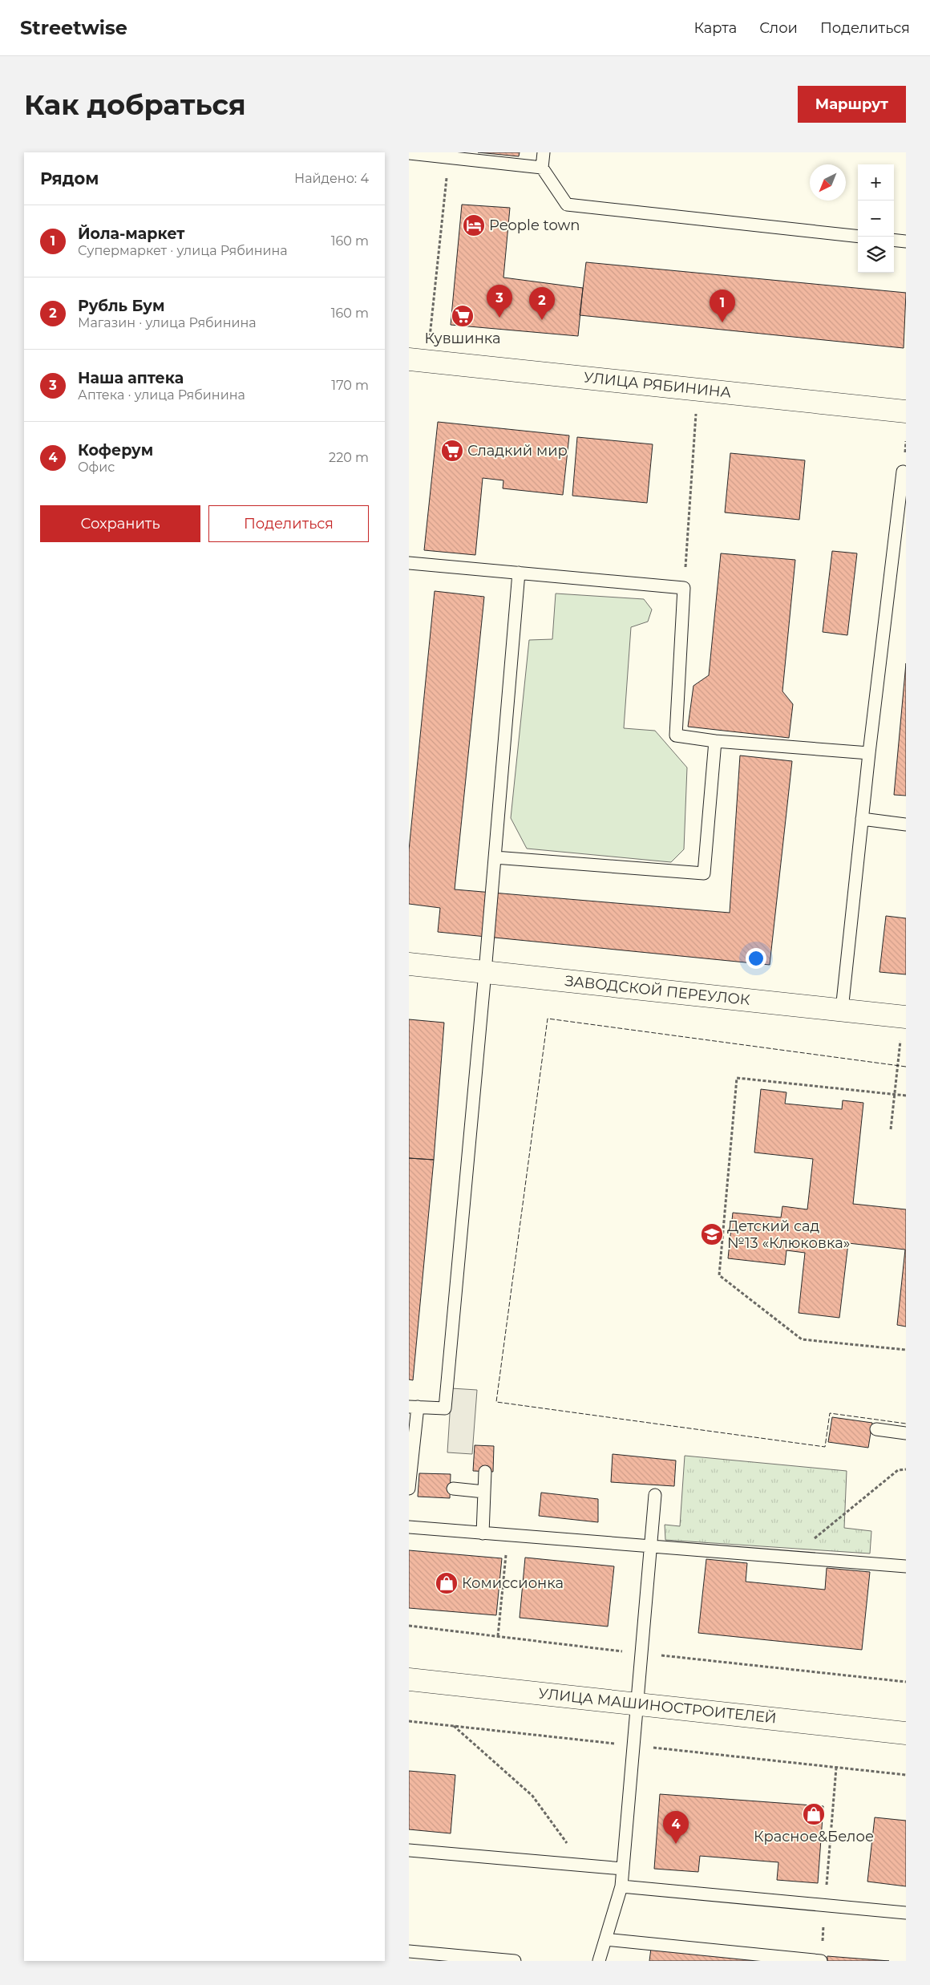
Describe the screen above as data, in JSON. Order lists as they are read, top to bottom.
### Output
{
  "streets": {
    "street": ["УЛИЦА РЯБИНИНА", "ЗАВОДСКОЙ ПЕРЕУЛОК", "УЛИЦА МАШИНОСТРОИТЕЛЕЙ"]
  },
  "places": {
    "hotel": ["People town"],
    "supermarket": ["Кувшинка", "Сладкий мир"],
    "school or university": ["Детский сад №13 «Клюковка»"],
    "shop": ["Комиссионка", "Красное&Белое"]
  },
  "north": "bottom left",
  "page": {
    "header": "Streetwise",
    "nav": ["Карта", "Слои", "Поделиться"],
    "buttons": [
      "Маршрут",
      ["Сохранить", "Поделиться"]
    ],
    "title": "Как добраться",
    "heading": ["Рядом", "Найдено: 4"],
    "map_buttons": ["+", "−"],
    "list": [
      {
        "mark": "1",
        "name": "Йола-маркет",
        "note": "Супермаркет · улица Рябинина",
        "value": "160 m"
      },
      {
        "mark": "2",
        "name": "Рубль Бум",
        "note": "Магазин · улица Рябинина",
        "value": "160 m"
      },
      {
        "mark": "3",
        "name": "Наша аптека",
        "note": "Аптека · улица Рябинина",
        "value": "170 m"
      },
      {
        "mark": "4",
        "name": "Коферум",
        "note": "Офис",
        "value": "220 m"
      }
    ],
    "pins": [
      "3",
      "2",
      "1",
      "4"
    ]
  }
}
